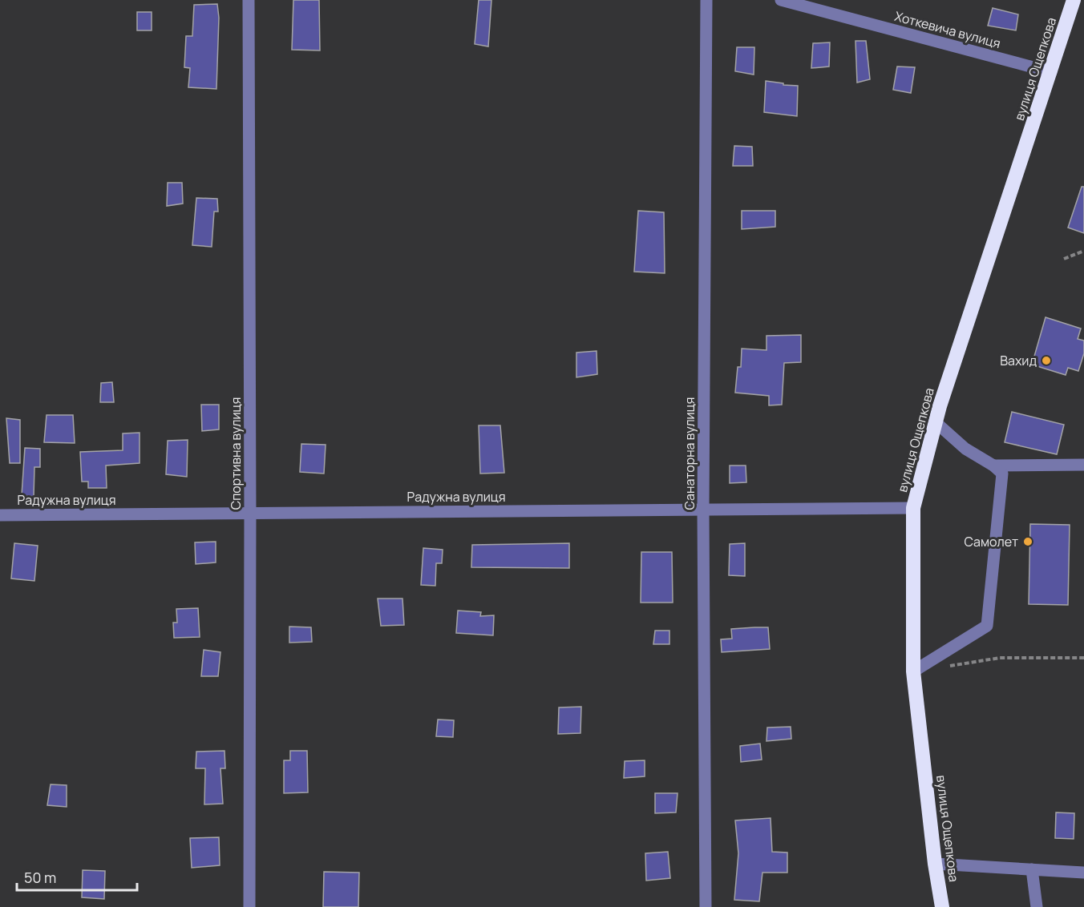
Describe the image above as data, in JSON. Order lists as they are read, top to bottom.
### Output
{
  "streets": {
    "highway": ["вулиця Ощепкова"],
    "street": [
      "Хоткевича вулиця",
      "Спортивна вулиця",
      "Санаторна вулиця",
      "Радужна вулиця"
    ]
  },
  "crossings": [
    ["Хоткевича вулиця", "вулиця Ощепкова"],
    ["вулиця Ощепкова", "Радужна вулиця"],
    ["Спортивна вулиця", "Радужна вулиця"],
    ["Санаторна вулиця", "Радужна вулиця"]
  ],
  "places": ["Вахид", "Самолет"],
  "scale_bar": "50 m"
}
